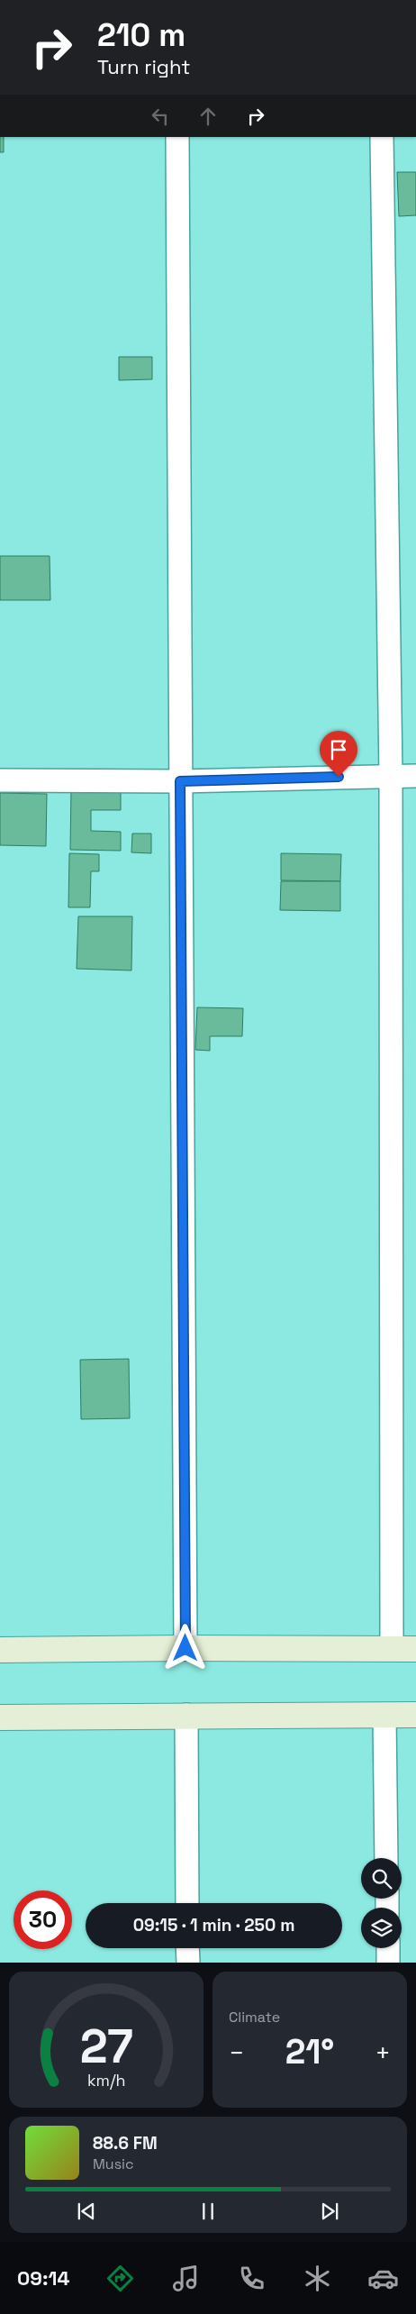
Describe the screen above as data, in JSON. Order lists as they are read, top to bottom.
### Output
{
  "page": {
    "turn": ["210 m", "Turn right"],
    "limit": "30",
    "trip": "09:15 · 1 min · 250 m",
    "tile": "Climate",
    "heat": ["−", "21°", "+"],
    "song": ["88.6 FM", "Music"],
    "tabs": "09:14",
    "gauge": ["27", "km/h"]
  }
}
